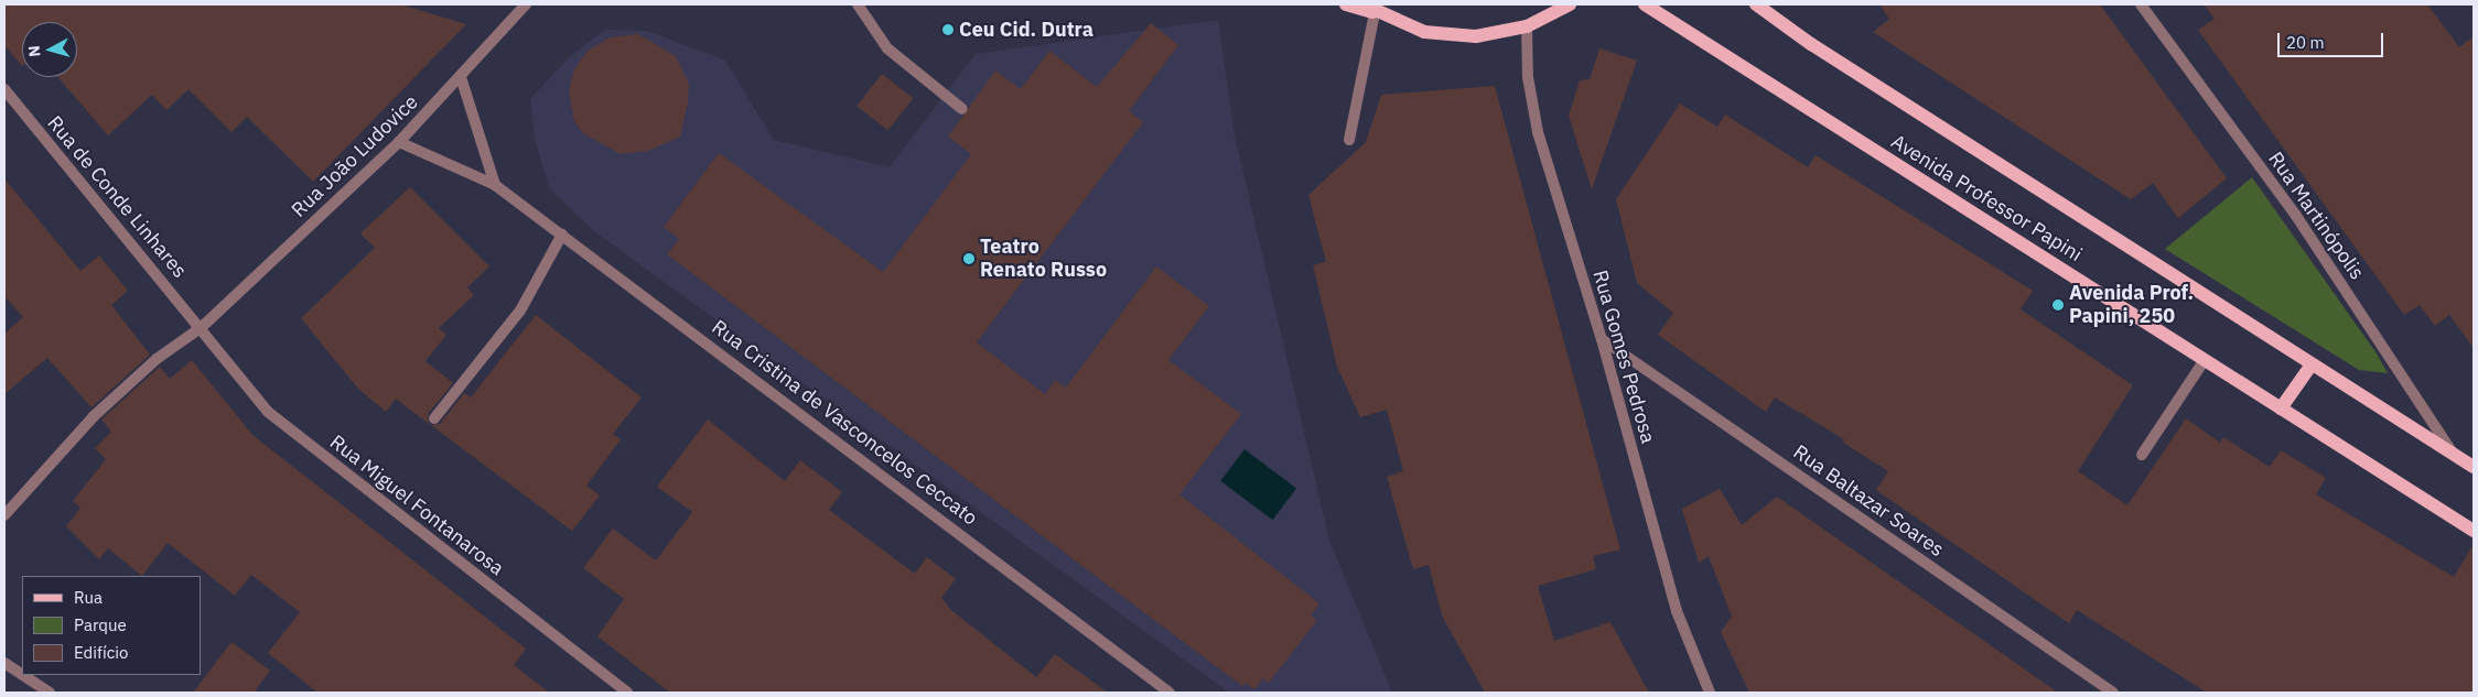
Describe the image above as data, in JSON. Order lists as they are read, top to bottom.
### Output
{
  "streets": {
    "main road": ["Avenida Professor Papini"],
    "street": [
      "Rua João Ludovice",
      "Rua de Conde Linhares",
      "Rua Martinópolis",
      "Rua Gomes Pedrosa",
      "Rua Cristina de Vasconcelos Ceccato",
      "Rua Baltazar Soares",
      "Rua Miguel Fontanarosa"
    ]
  },
  "crossings": [
    ["Rua João Ludovice", "Rua de Conde Linhares"],
    ["Rua João Ludovice", "Rua Cristina de Vasconcelos Ceccato"],
    ["Rua João Ludovice", "Rua Miguel Fontanarosa"],
    ["Rua de Conde Linhares", "Rua Miguel Fontanarosa"],
    ["Avenida Professor Papini", "Rua Martinópolis"],
    ["Rua Gomes Pedrosa", "Rua Baltazar Soares"]
  ],
  "places": ["Ceu Cid. Dutra", "Teatro Renato Russo", "Avenida Prof. Papini, 250"],
  "legend": ["Rua", "Parque", "Edifício"],
  "scale_bar": "20 m",
  "north": "left"
}
